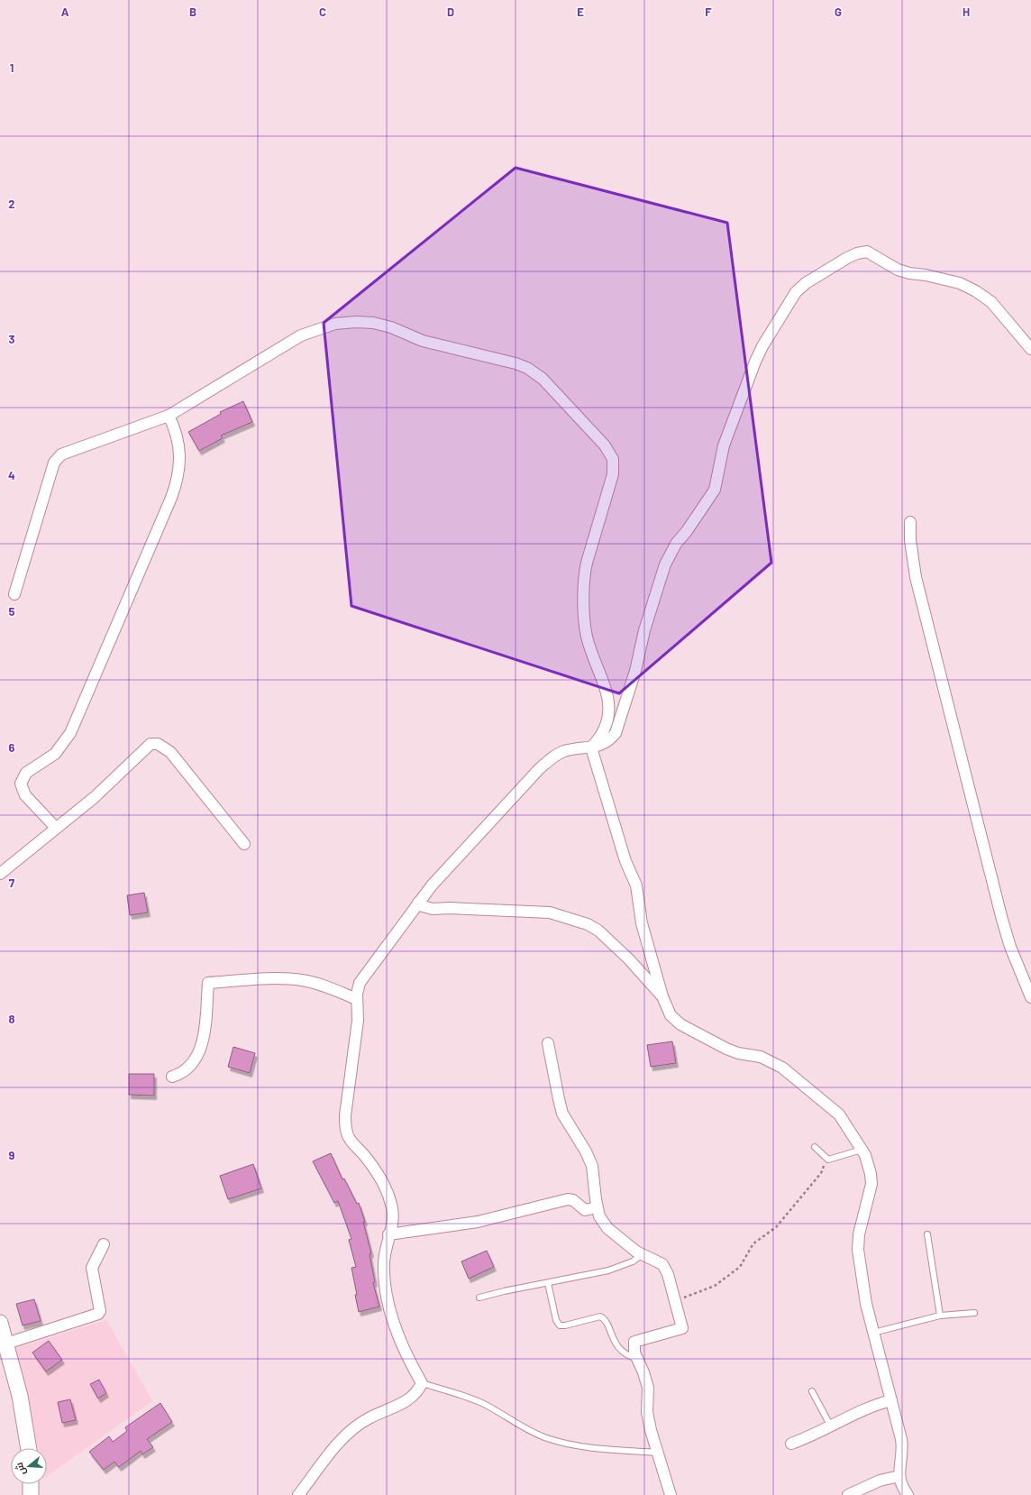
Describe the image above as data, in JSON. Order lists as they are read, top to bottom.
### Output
{
  "north": "left",
  "grid": {
    "columns": [
      "A",
      "B",
      "C",
      "D",
      "E",
      "F",
      "G",
      "H"
    ],
    "rows": [
      "1",
      "2",
      "3",
      "4",
      "5",
      "6",
      "7",
      "8",
      "9"
    ]
  }
}
